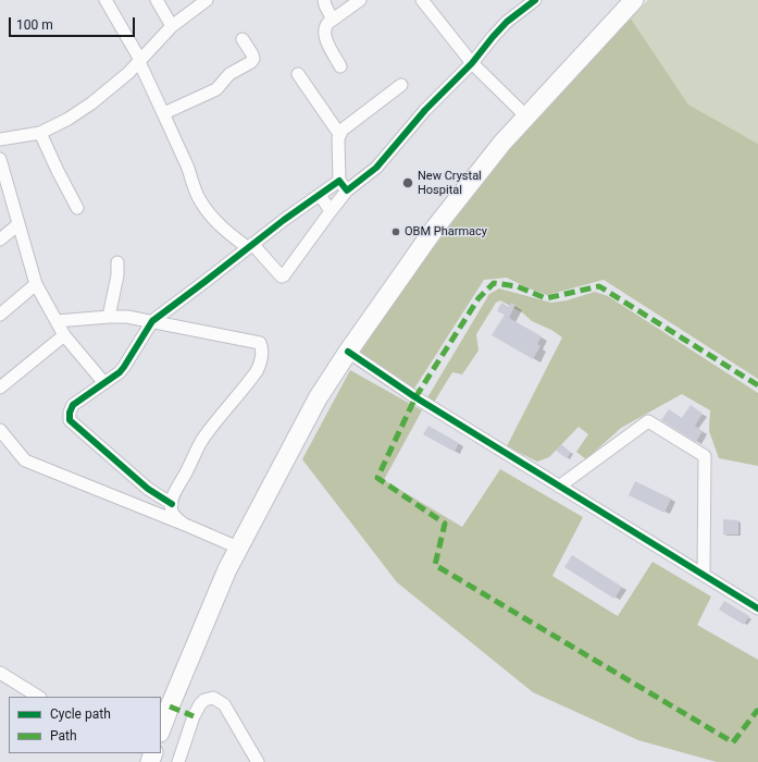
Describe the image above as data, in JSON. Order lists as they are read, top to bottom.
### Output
{
  "places": ["New Crystal Hospital", "OBM Pharmacy"],
  "legend": ["Cycle path", "Path"],
  "scale_bar": "100 m"
}
